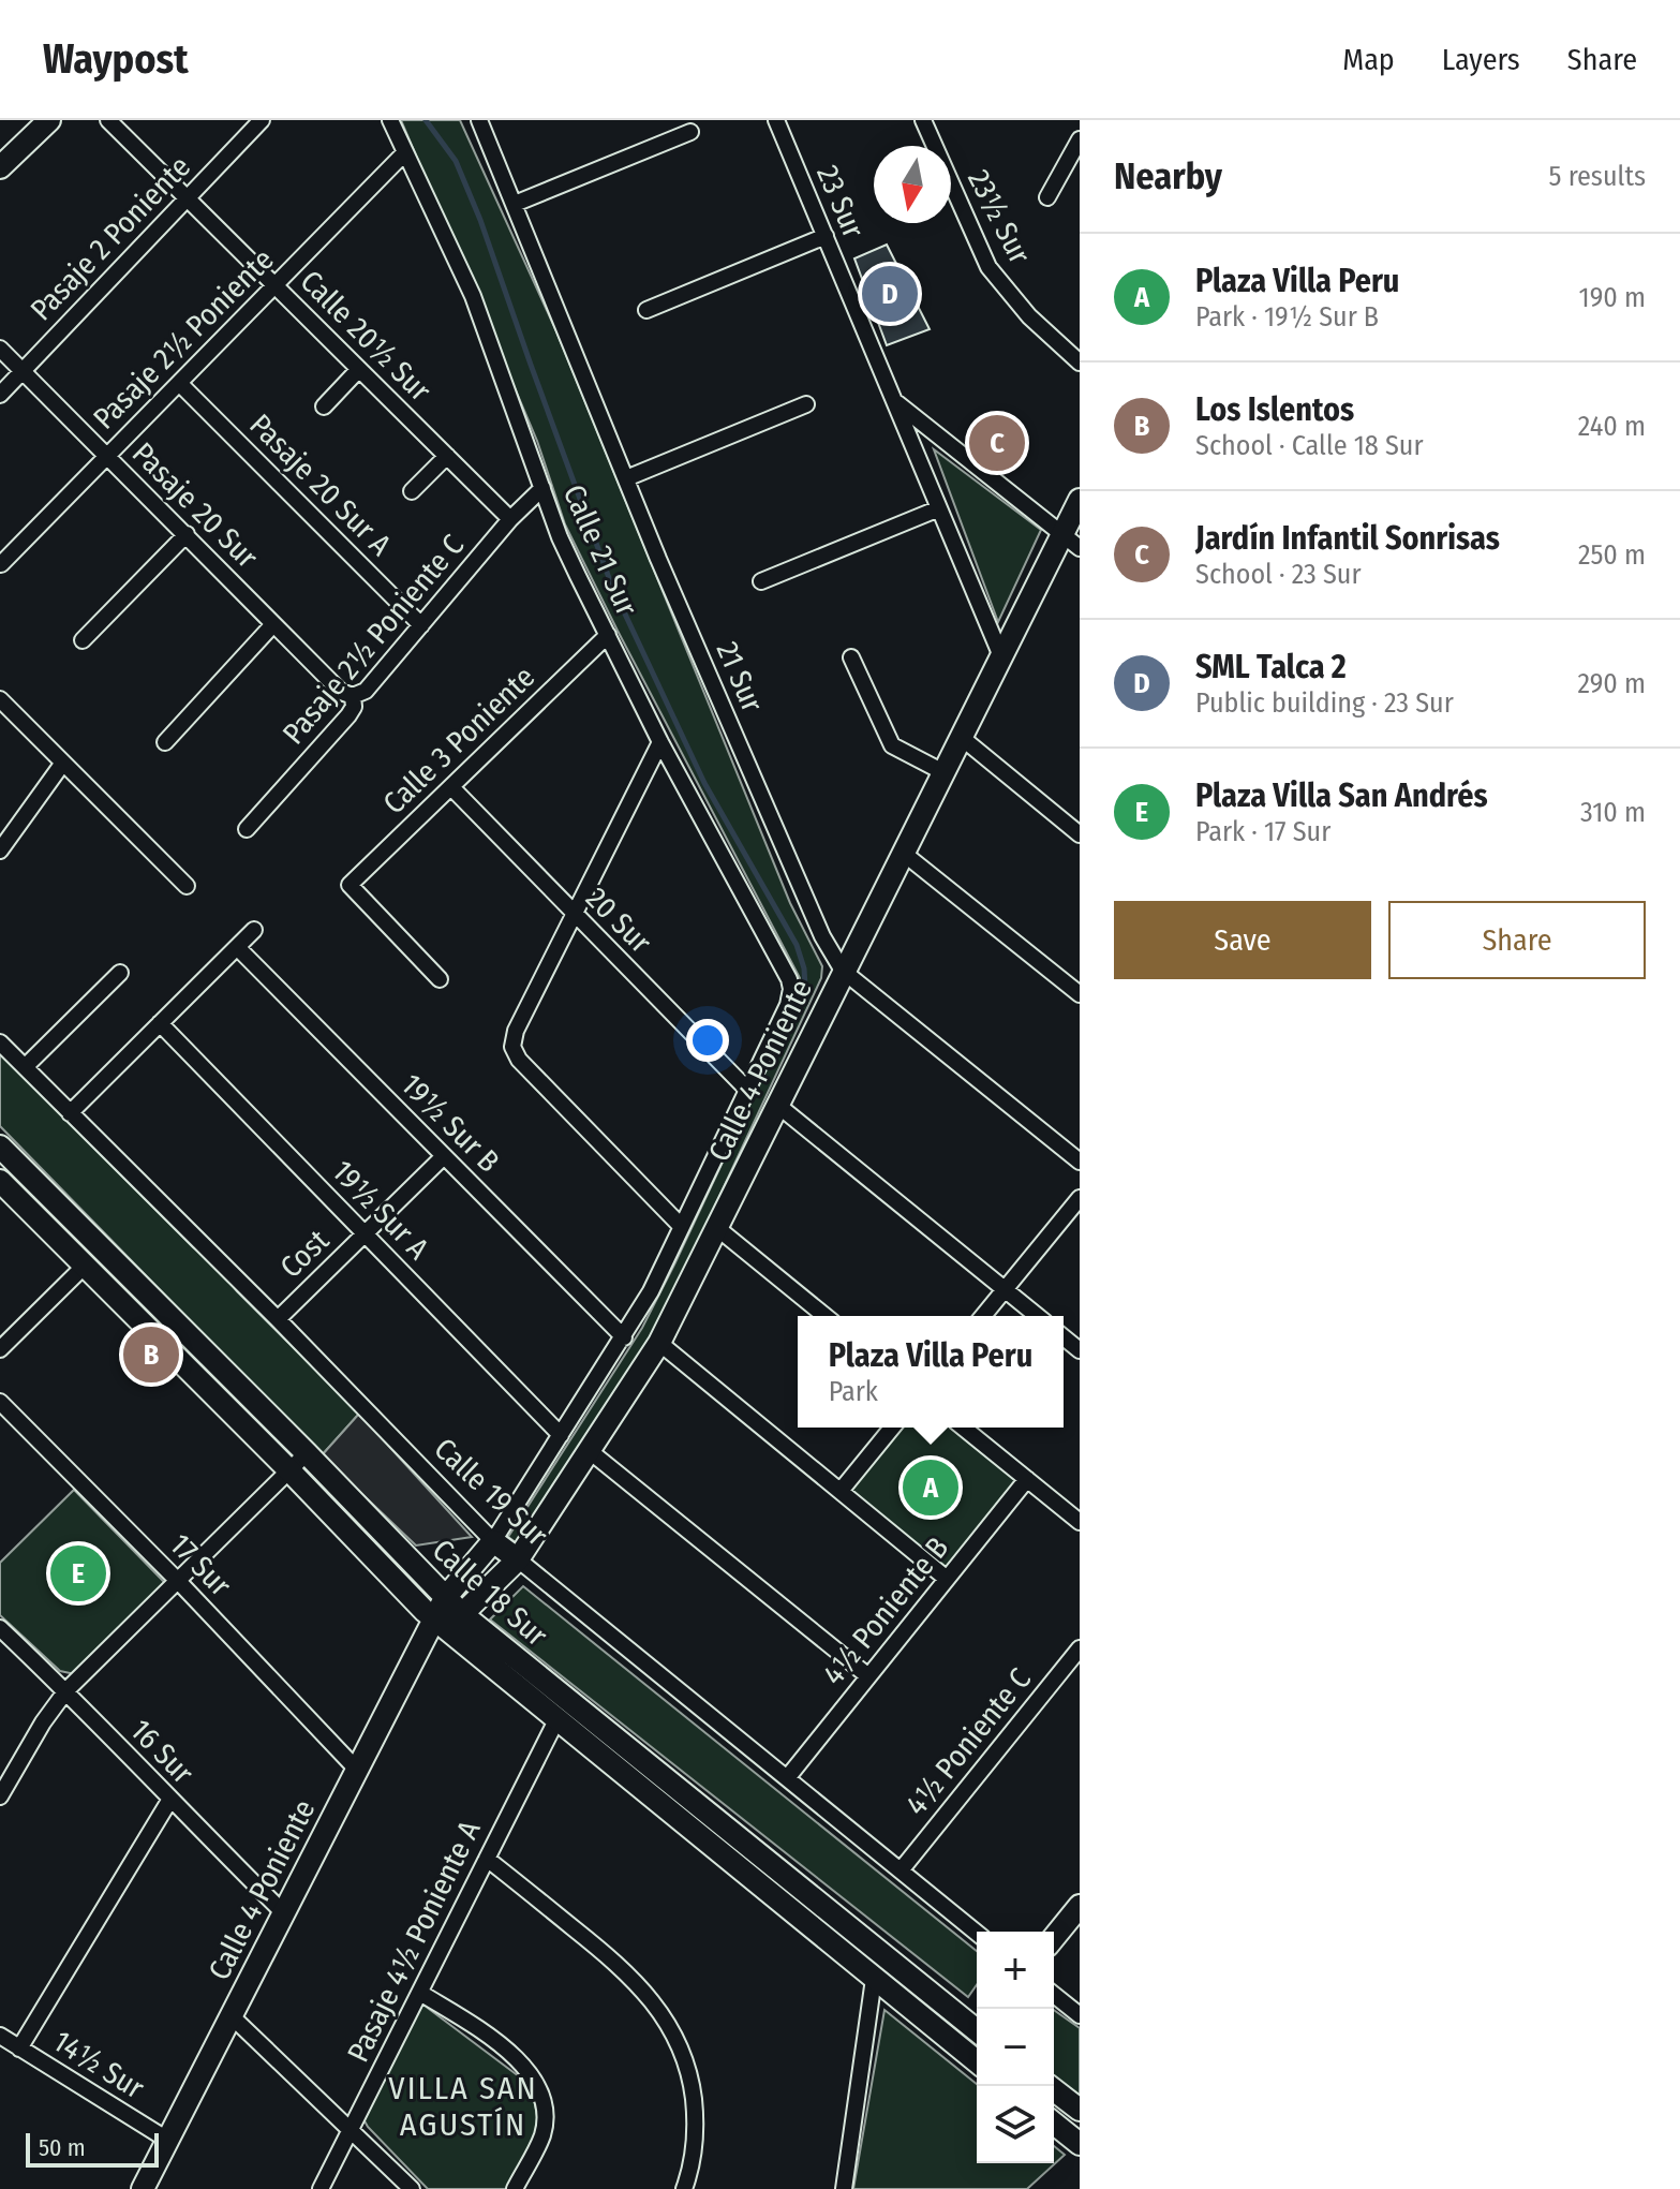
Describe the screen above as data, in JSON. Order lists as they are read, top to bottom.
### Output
{
  "streets": {
    "main road": ["Calle 4 Poniente", "Calle 19 Sur", "Calle 18 Sur"],
    "street": [
      "23 Sur",
      "23½ Sur",
      "Pasaje 2 Poniente",
      "Calle 20½ Sur",
      "Pasaje 2½ Poniente",
      "Pasaje 20 Sur A",
      "Pasaje 20 Sur",
      "Calle 21 Sur",
      "Pasaje 2½ Poniente C",
      "21 Sur",
      "Calle 3 Poniente",
      "20 Sur",
      "19½ Sur B",
      "19½ Sur A",
      "Cost",
      "17 Sur",
      "4½ Poniente B",
      "4½ Poniente C",
      "16 Sur",
      "Pasaje 4½ Poniente A",
      "14½ Sur"
    ]
  },
  "crossings": [
    ["23 Sur", "Calle 4 Poniente"],
    ["Pasaje 2 Poniente", "Calle 20½ Sur"],
    ["Pasaje 2 Poniente", "Pasaje 20 Sur"],
    ["Calle 20½ Sur", "Pasaje 2½ Poniente"],
    ["Calle 20½ Sur", "Pasaje 2½ Poniente C"],
    ["Pasaje 2½ Poniente", "Pasaje 20 Sur A"],
    ["Pasaje 2½ Poniente", "Pasaje 20 Sur"],
    ["Pasaje 2½ Poniente", "Calle 21 Sur"],
    ["Pasaje 20 Sur A", "Pasaje 2½ Poniente C"],
    ["Pasaje 20 Sur", "Pasaje 2½ Poniente C"],
    ["Calle 21 Sur", "Pasaje 2½ Poniente C"],
    ["Calle 21 Sur", "Calle 3 Poniente"],
    ["Calle 21 Sur", "Calle 4 Poniente"],
    ["21 Sur", "Calle 4 Poniente"],
    ["Calle 3 Poniente", "20 Sur"],
    ["20 Sur", "Calle 4 Poniente"],
    ["Calle 4 Poniente", "19½ Sur B"],
    ["Calle 4 Poniente", "19½ Sur A"],
    ["Calle 4 Poniente", "Calle 19 Sur"],
    ["Calle 4 Poniente", "17 Sur"],
    ["Calle 4 Poniente", "Calle 18 Sur"],
    ["Calle 4 Poniente", "16 Sur"],
    ["Calle 4 Poniente", "14½ Sur"],
    ["19½ Sur B", "Cost"],
    ["19½ Sur A", "Cost"],
    ["Cost", "Calle 19 Sur"],
    ["Calle 19 Sur", "4½ Poniente B"],
    ["Calle 19 Sur", "4½ Poniente C"],
    ["Calle 18 Sur", "Pasaje 4½ Poniente A"]
  ],
  "districts": ["VILLA SAN AGUSTÍN"],
  "scale_bar": "50 m",
  "north": "bottom",
  "page": {
    "header": "Waypost",
    "nav": ["Map", "Layers", "Share"],
    "heading": ["Nearby", "5 results"],
    "list": [
      {
        "mark": "A",
        "name": "Plaza Villa Peru",
        "note": "Park · 19½ Sur B",
        "value": "190 m"
      },
      {
        "mark": "B",
        "name": "Los Islentos",
        "note": "School · Calle 18 Sur",
        "value": "240 m"
      },
      {
        "mark": "C",
        "name": "Jardín Infantil Sonrisas",
        "note": "School · 23 Sur",
        "value": "250 m"
      },
      {
        "mark": "D",
        "name": "SML Talca 2",
        "note": "Public building · 23 Sur",
        "value": "290 m"
      },
      {
        "mark": "E",
        "name": "Plaza Villa San Andrés",
        "note": "Park · 17 Sur",
        "value": "310 m"
      }
    ],
    "pins": [
      "D",
      "C",
      "B",
      "A",
      "E"
    ],
    "buttons": ["Save", "Share"],
    "popup": ["Plaza Villa Peru", "Park"],
    "map_buttons": ["+", "−"],
    "scale": "50 m"
  }
}
